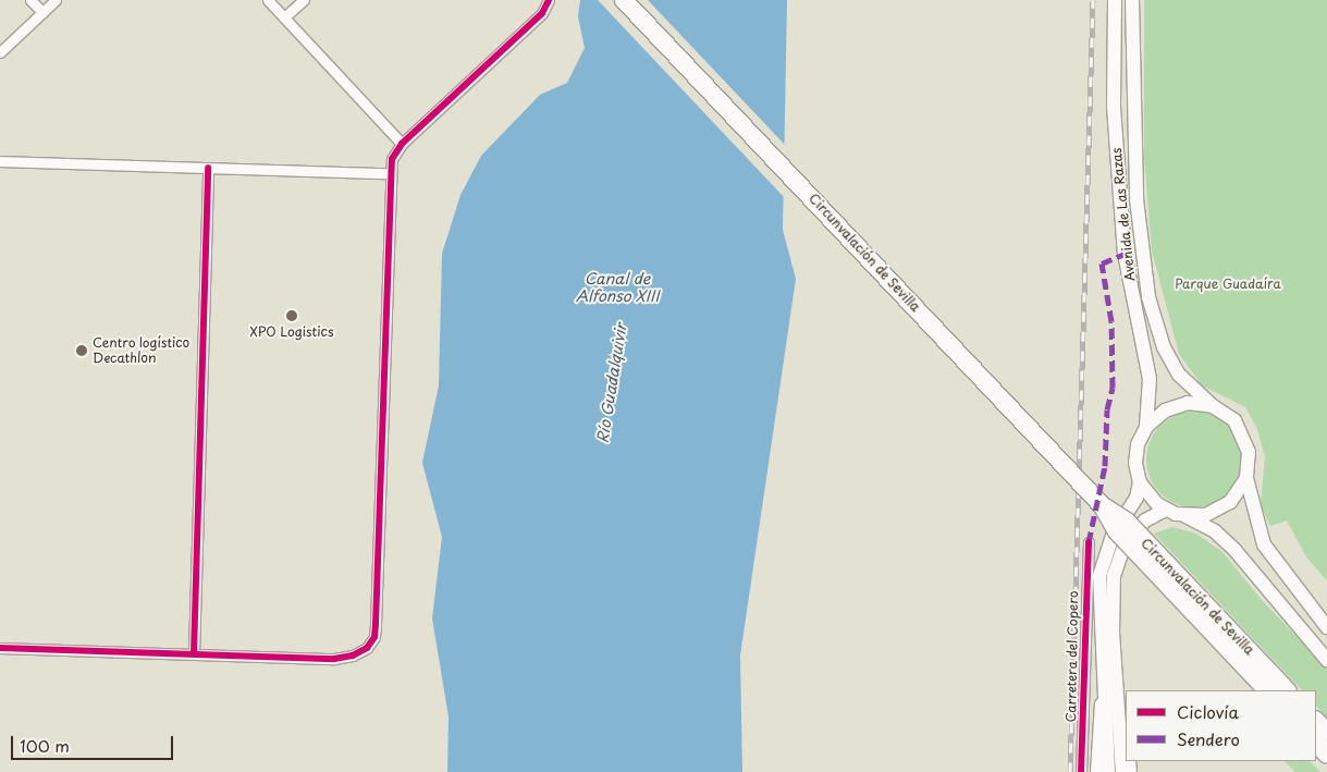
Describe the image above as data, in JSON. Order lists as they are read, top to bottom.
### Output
{
  "streets": {
    "highway": ["Circunvalación de Sevilla"],
    "main road": ["Avenida de Las Razas"],
    "street": ["Carretera del Copero"]
  },
  "water": ["Canal de Alfonso XIII", "Río Guadalquivir"],
  "parks": ["Parque Guadaíra"],
  "places": ["XPO Logistics", "Centro logístico Decathlon"],
  "legend": ["Ciclovía", "Sendero"],
  "scale_bar": "100 m"
}
